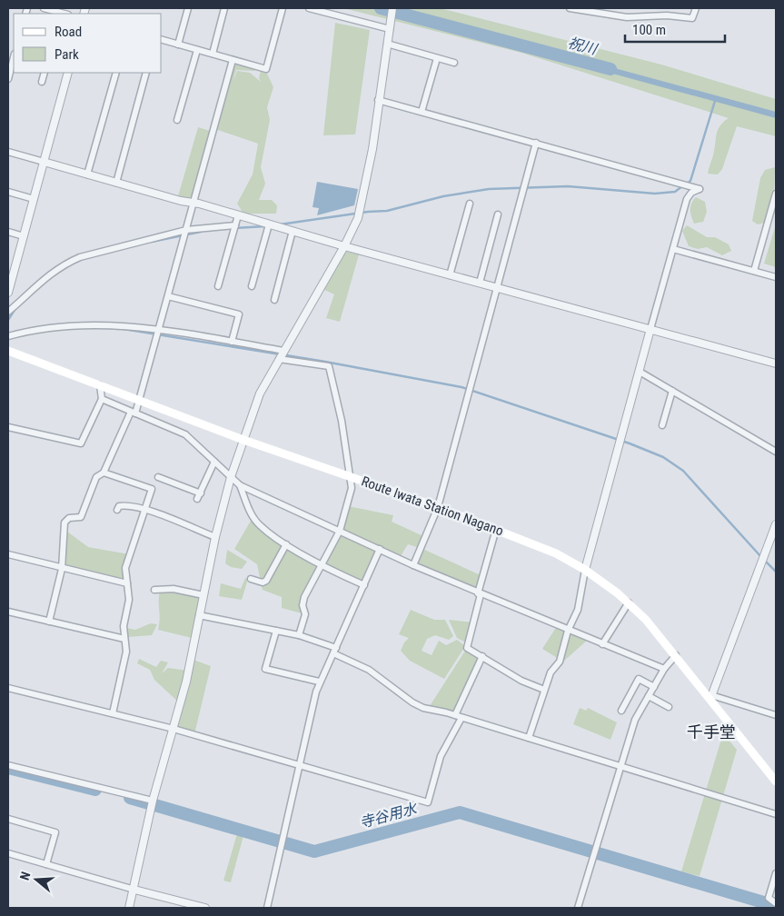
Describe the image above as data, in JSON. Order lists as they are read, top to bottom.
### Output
{
  "streets": {
    "main road": ["Route Iwata Station Nagano"]
  },
  "districts": ["千手堂"],
  "water": ["祝川", "寺谷用水"],
  "legend": ["Road", "Park"],
  "scale_bar": "100 m",
  "north": "left"
}
